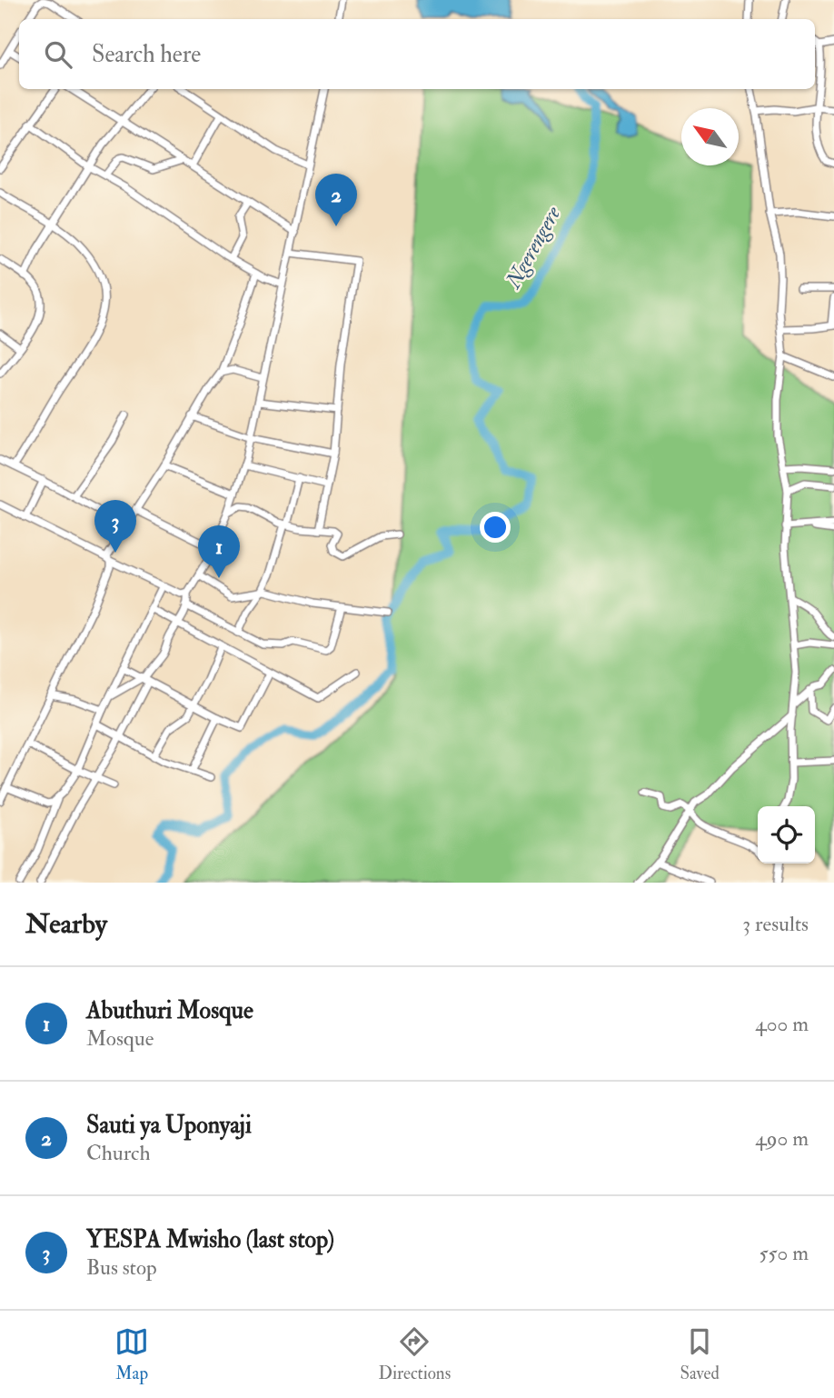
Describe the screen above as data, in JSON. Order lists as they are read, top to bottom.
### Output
{
  "water": ["Ngerengere"],
  "north": "top left",
  "page": {
    "search": "Search here",
    "pins": ["2", "3", "1"],
    "heading": ["Nearby", "3 results"],
    "list": [
      {
        "mark": "1",
        "name": "Abuthuri Mosque",
        "note": "Mosque",
        "value": "400 m"
      },
      {
        "mark": "2",
        "name": "Sauti ya Uponyaji",
        "note": "Church",
        "value": "490 m"
      },
      {
        "mark": "3",
        "name": "YESPA Mwisho (last stop)",
        "note": "Bus stop",
        "value": "550 m"
      }
    ],
    "nav": ["Map", "Directions", "Saved"]
  }
}
